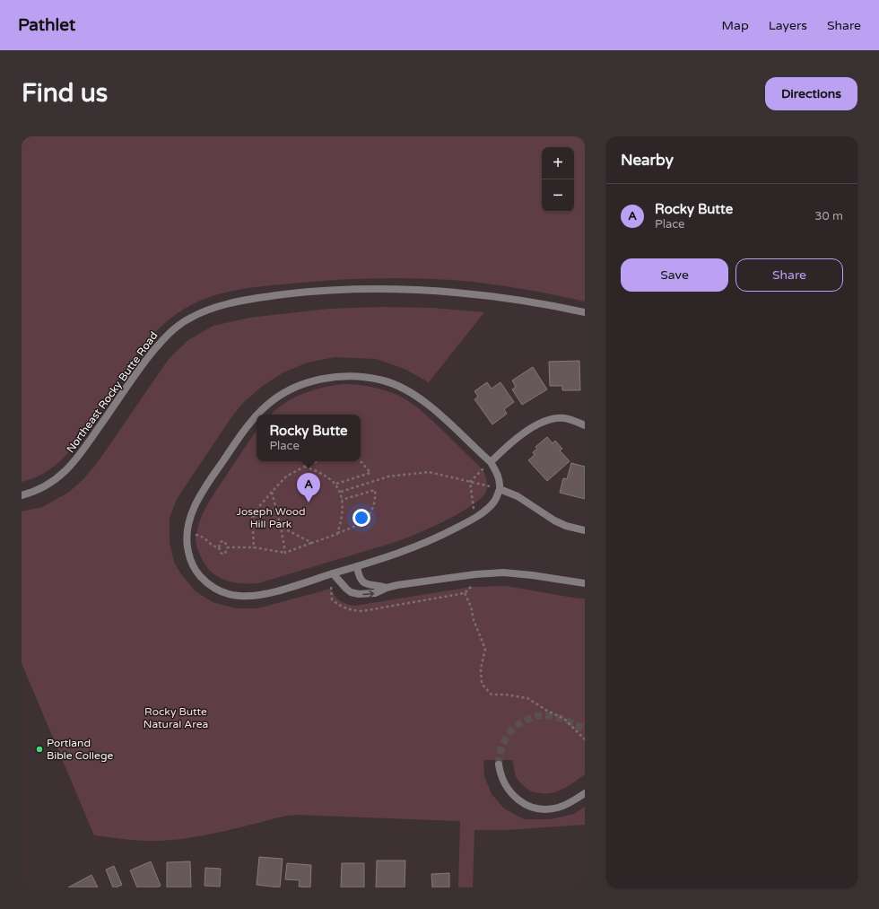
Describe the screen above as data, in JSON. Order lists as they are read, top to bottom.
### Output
{
  "streets": {
    "street": ["Northeast Rocky Butte Road"]
  },
  "parks": ["Joseph Wood Hill Park", "Rocky Butte Natural Area"],
  "places": ["Portland Bible College"],
  "page": {
    "header": "Pathlet",
    "nav": ["Map", "Layers", "Share"],
    "buttons": [
      "Directions",
      ["Save", "Share"]
    ],
    "title": "Find us",
    "heading": "Nearby",
    "map_buttons": ["+", "−"],
    "list": [
      {
        "mark": "A",
        "name": "Rocky Butte",
        "note": "Place",
        "value": "30 m"
      }
    ],
    "popup": ["Rocky Butte", "Place"],
    "pins": "A"
  }
}
